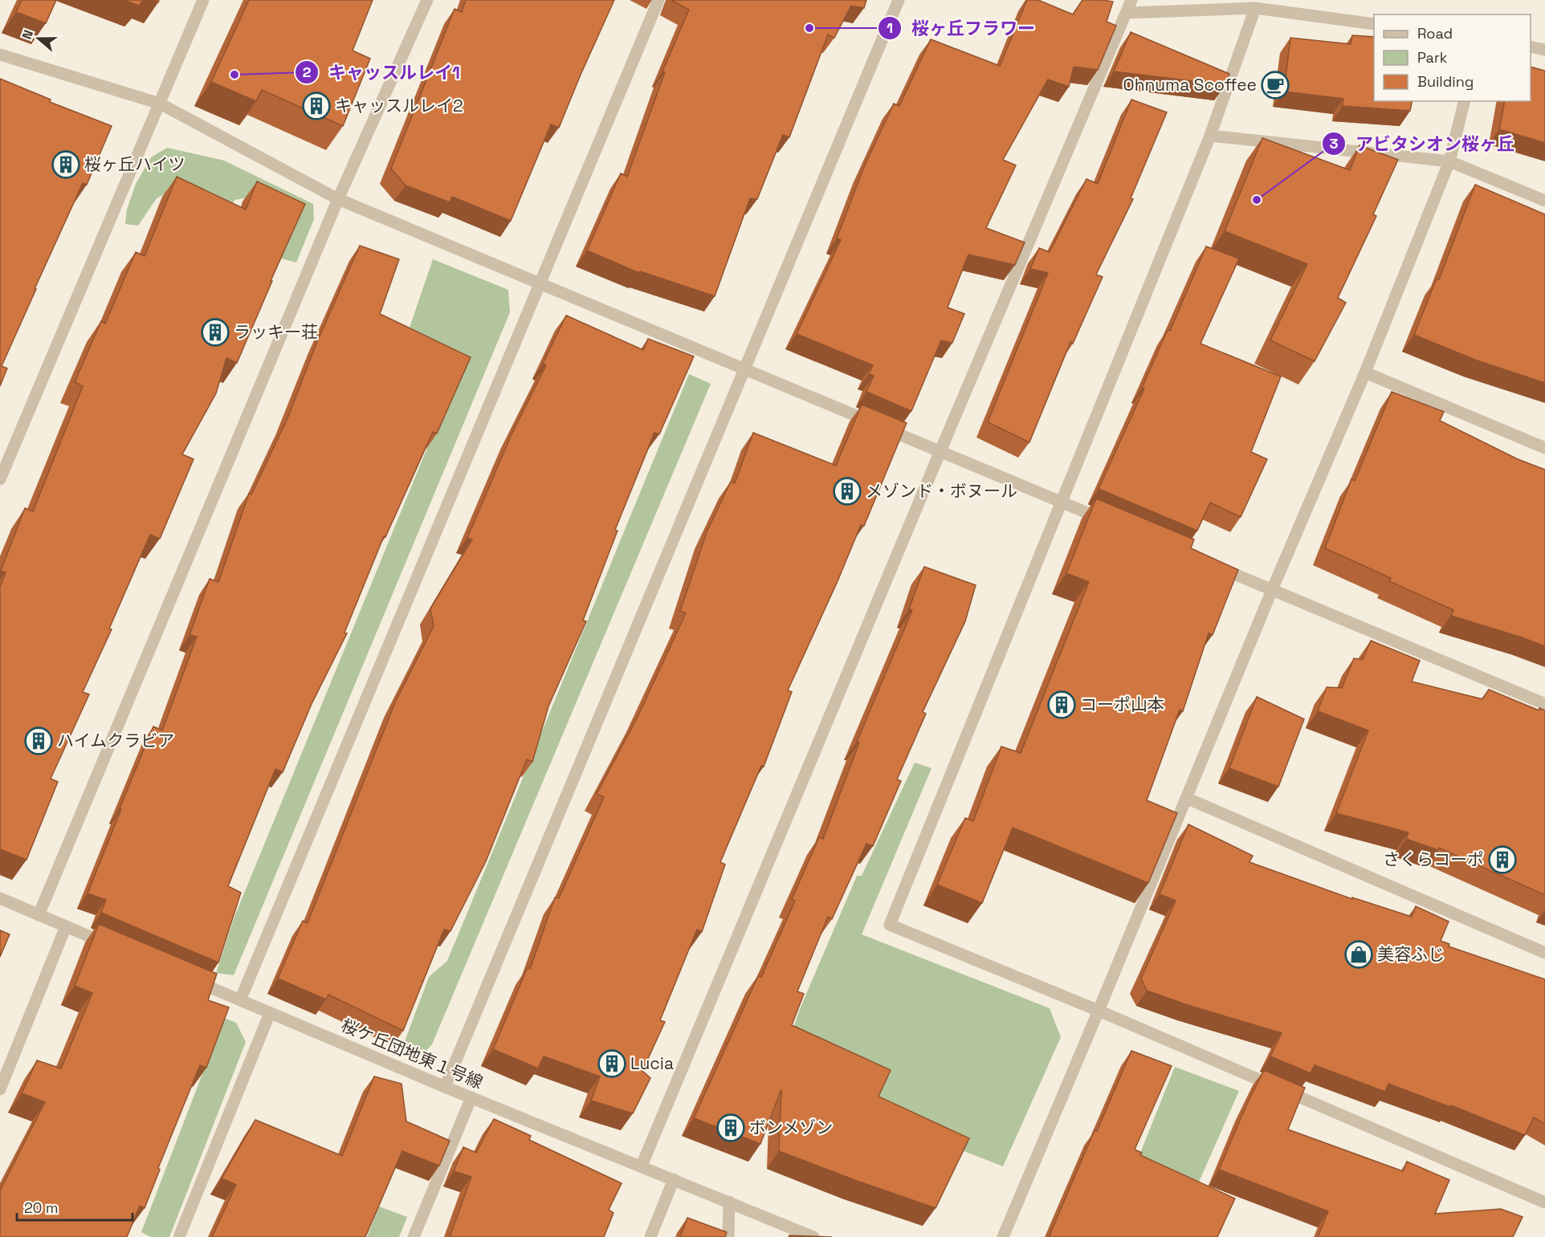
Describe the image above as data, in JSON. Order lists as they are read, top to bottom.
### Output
{
  "streets": {
    "street": ["桜ケ丘団地東１号線"]
  },
  "places": {
    "other": ["桜ヶ丘フラワー", "キャッスルレイ1", "アビタシオン桜ヶ丘"],
    "cafe": ["Ohnuma Scoffee"],
    "building": [
      "キャッスルレイ2",
      "桜ヶ丘ハイツ",
      "ラッキー荘",
      "メゾンド・ボヌール",
      "コーポ山本",
      "ハイムクラビア",
      "さくらコーポ",
      "Lucia",
      "ボンメゾン"
    ],
    "shop": ["美容ふじ"]
  },
  "legend": ["Road", "Park", "Building"],
  "scale_bar": "20 m",
  "north": "left"
}
